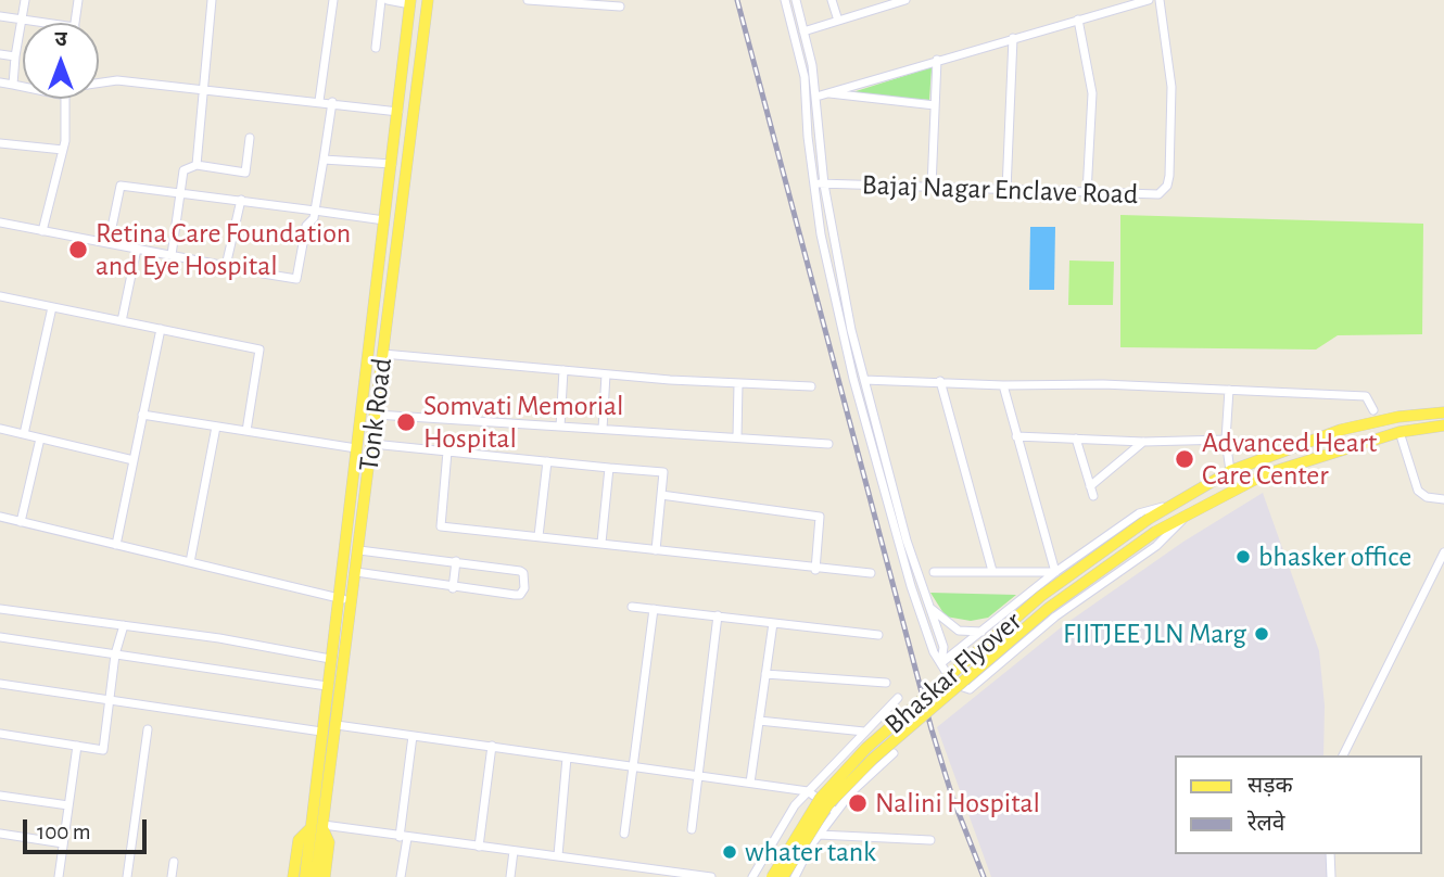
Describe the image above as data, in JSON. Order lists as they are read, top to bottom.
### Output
{
  "streets": {
    "main road": ["Tonk Road", "Bhaskar Flyover"],
    "street": ["Bajaj Nagar Enclave Road"]
  },
  "places": [
    "Retina Care Foundation and Eye Hospital",
    "Somvati Memorial Hospital",
    "Advanced Heart Care Center",
    "bhasker office",
    "FIITJEE JLN Marg",
    "Nalini Hospital",
    "whater tank"
  ],
  "legend": ["सड़क", "रेलवे"],
  "scale_bar": "100 m",
  "north": "top"
}
